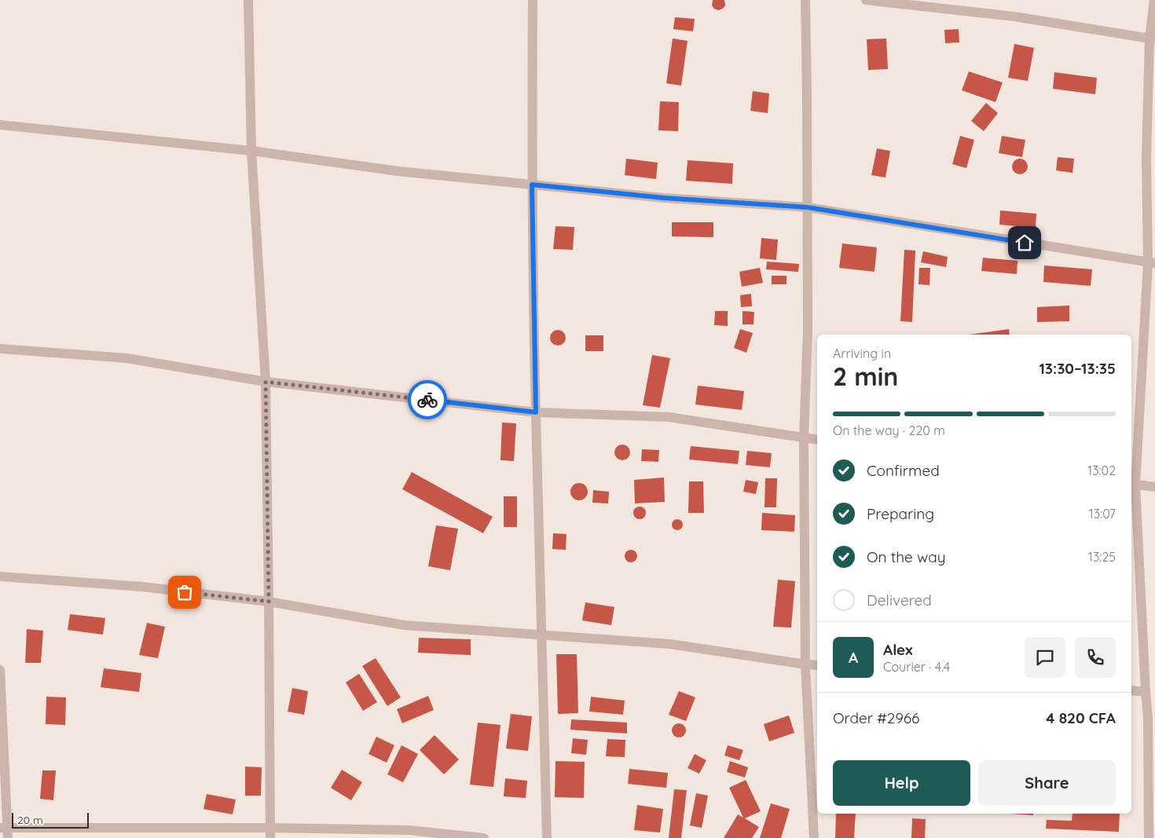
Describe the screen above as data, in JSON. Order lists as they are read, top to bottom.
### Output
{
  "scale_bar": "20 m",
  "page": {
    "heading": ["2 min", "Arriving in", "13:30–13:35"],
    "panel": [
      "Alex",
      "Courier · 4.4",
      "Order #2966",
      "4 820 CFA"
    ],
    "bar": "On the way · 220 m",
    "list": [
      ["Confirmed", "13:02"],
      ["Preparing", "13:07"],
      ["On the way", "13:25"],
      "Delivered"
    ],
    "round": "A",
    "buttons": ["Help", "Share"],
    "scale": "20 m"
  }
}
